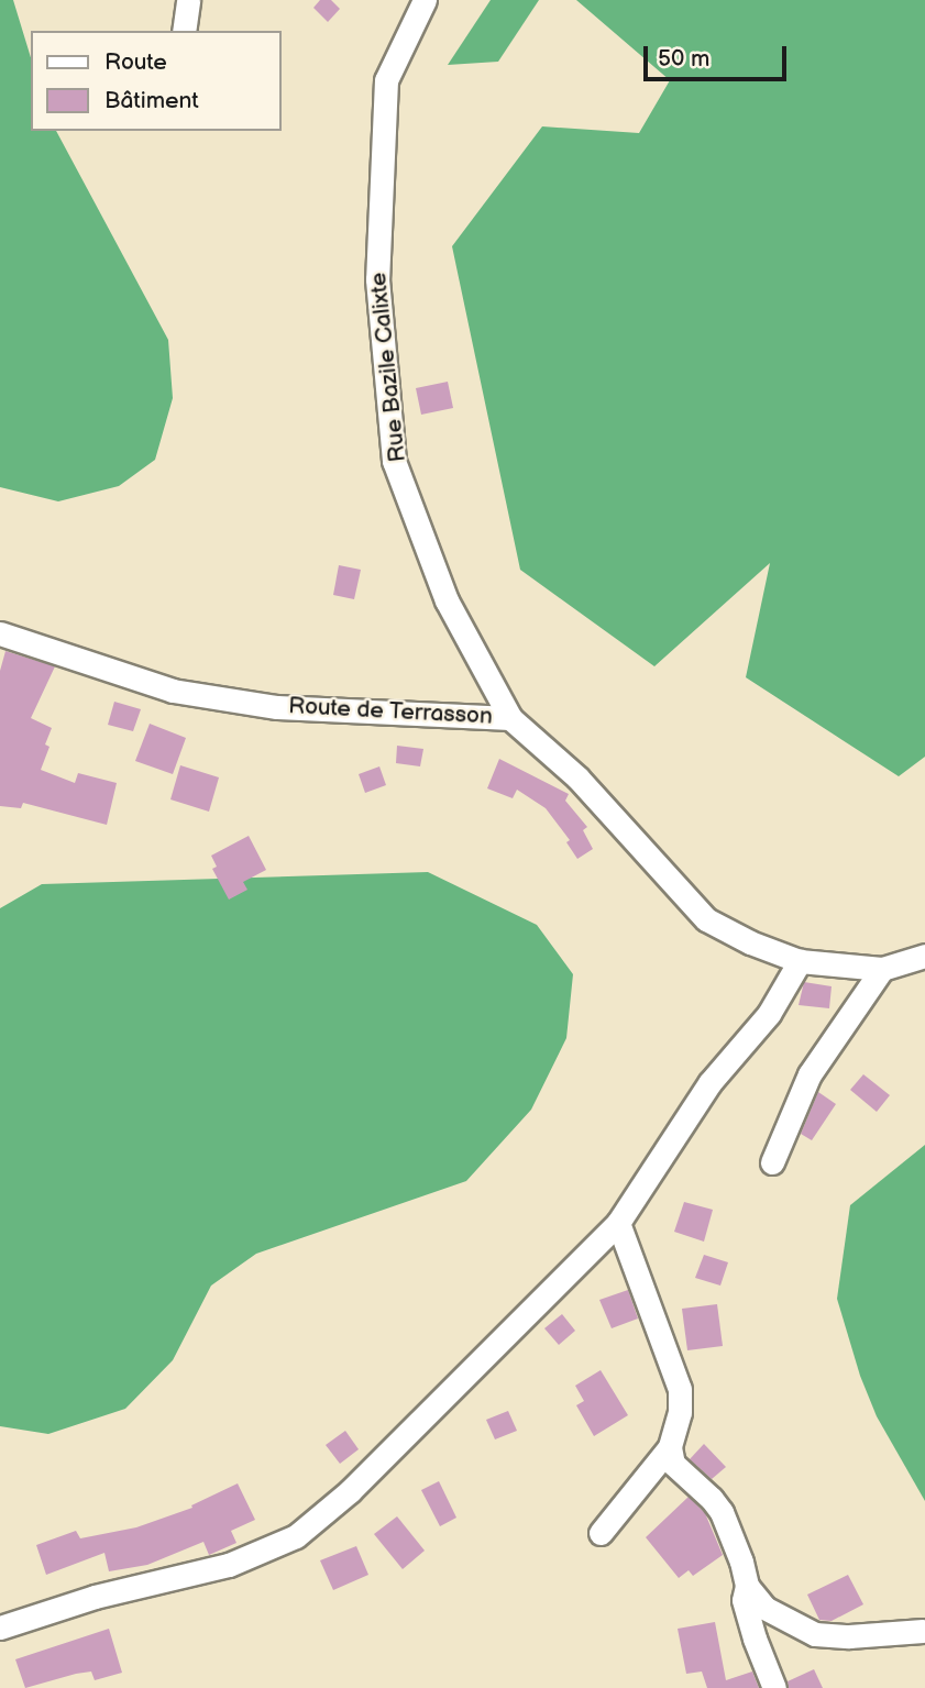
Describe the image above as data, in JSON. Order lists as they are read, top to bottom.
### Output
{
  "streets": {
    "street": ["Rue Bazile Calixte", "Route de Terrasson"]
  },
  "crossings": [
    ["Rue Bazile Calixte", "Route de Terrasson"]
  ],
  "legend": ["Route", "Bâtiment"],
  "scale_bar": "50 m"
}
